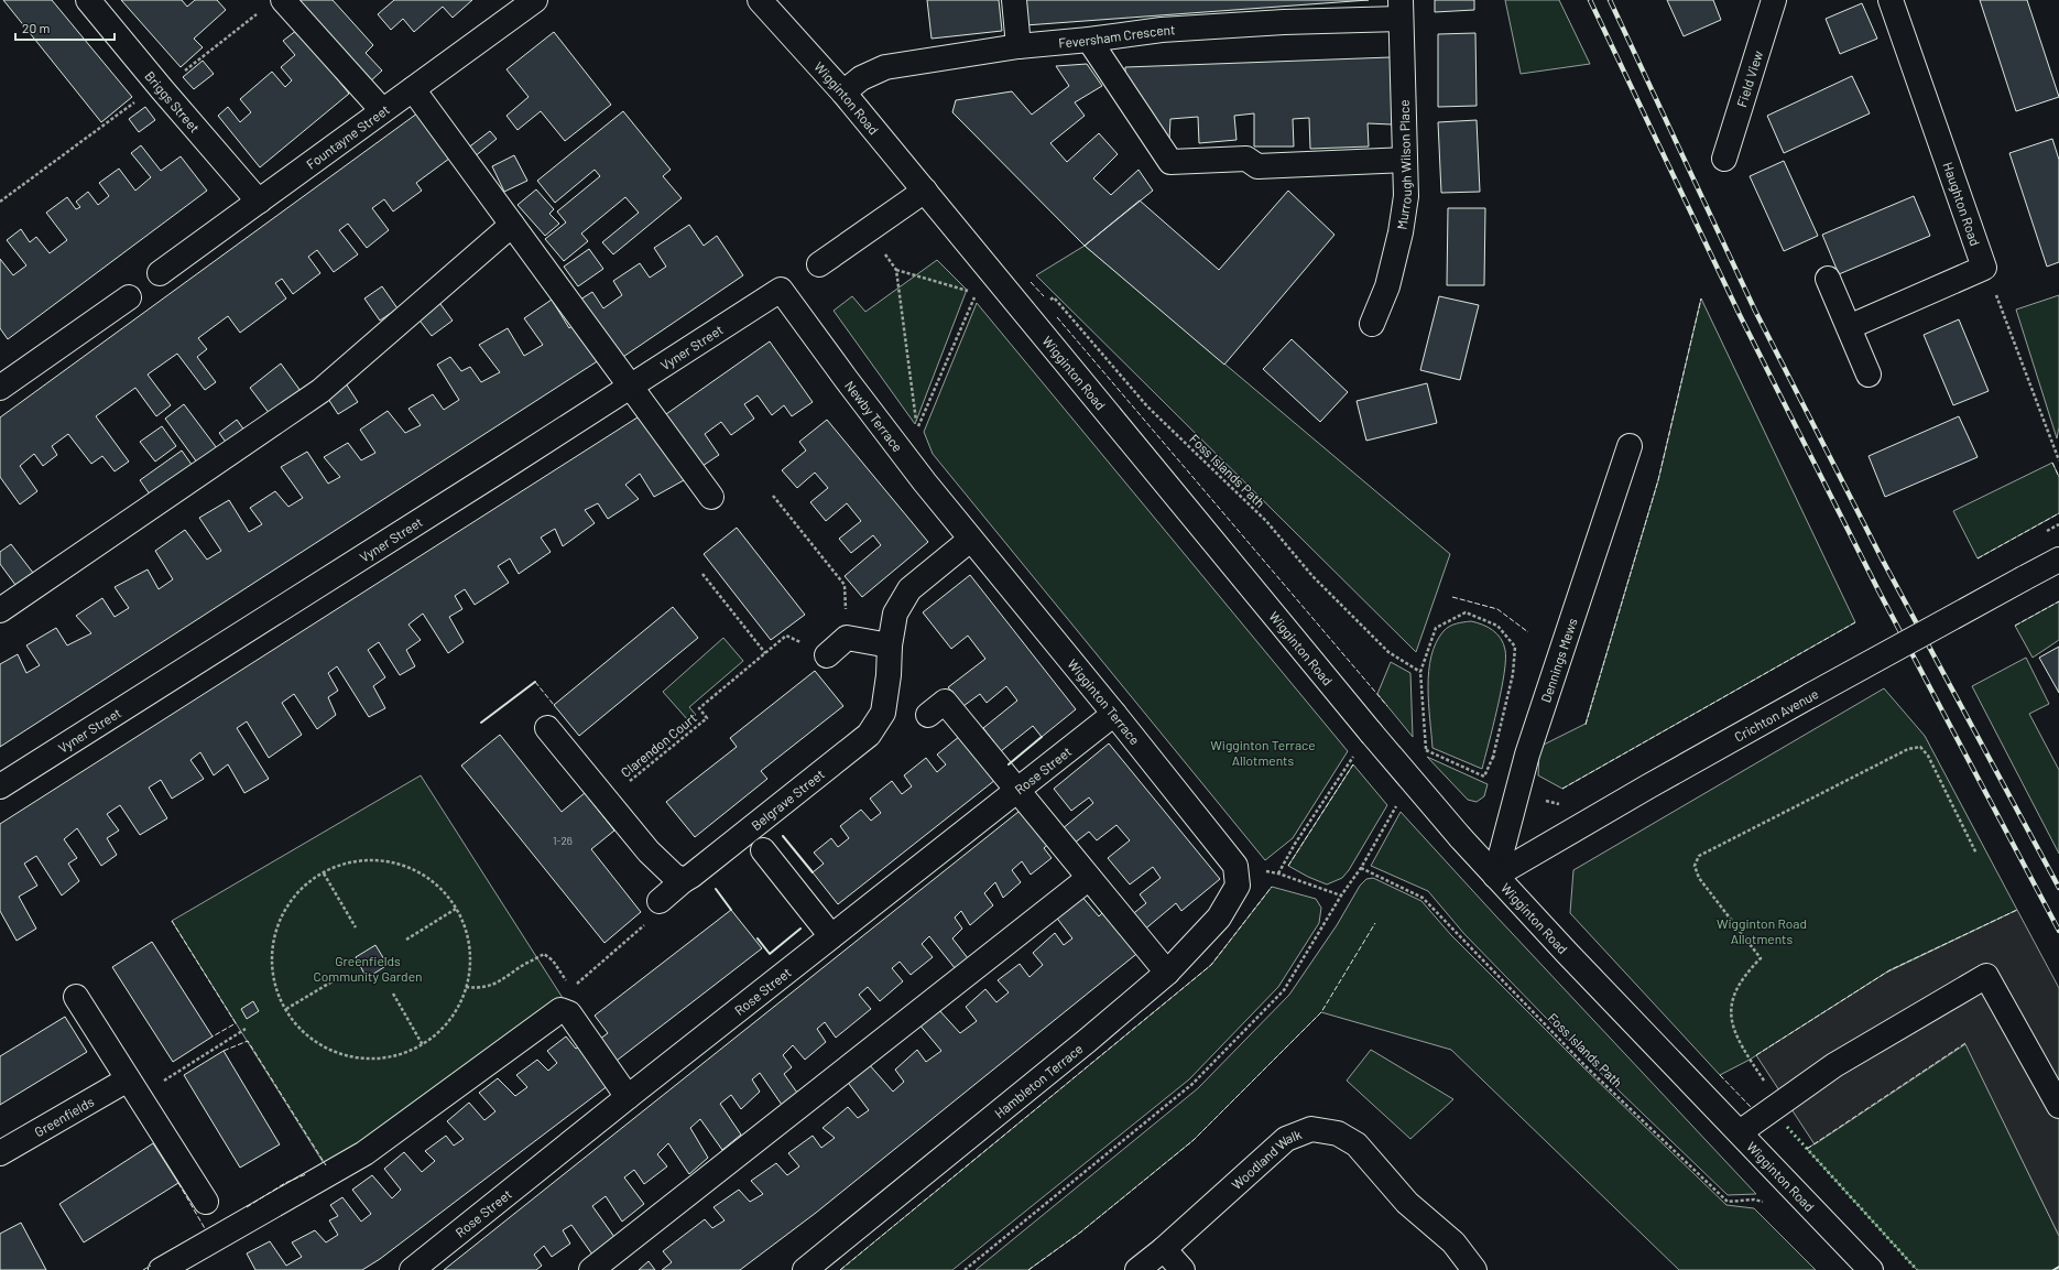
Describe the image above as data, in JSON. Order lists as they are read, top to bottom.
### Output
{
  "streets": {
    "street": [
      "Feversham Crescent",
      "Field View",
      "Wigginton Road",
      "Briggs Street",
      "Fountayne Street",
      "Murrough Wilson Place",
      "Haughton Road",
      "Vyner Street",
      "Newby Terrace",
      "Dennings Mews",
      "Wigginton Terrace",
      "Crichton Avenue",
      "Rose Street",
      "Belgrave Street",
      "Hambleton Terrace",
      "Greenfields",
      "Woodland Walk"
    ],
    "path": ["Foss Islands Path", "Clarendon Court"]
  },
  "crossings": [
    ["Feversham Crescent", "Wigginton Road"],
    ["Feversham Crescent", "Murrough Wilson Place"],
    ["Wigginton Road", "Foss Islands Path"],
    ["Wigginton Road", "Dennings Mews"],
    ["Wigginton Road", "Crichton Avenue"],
    ["Briggs Street", "Fountayne Street"],
    ["Vyner Street", "Newby Terrace"],
    ["Newby Terrace", "Wigginton Terrace"],
    ["Newby Terrace", "Belgrave Street"],
    ["Dennings Mews", "Crichton Avenue"],
    ["Wigginton Terrace", "Rose Street"],
    ["Wigginton Terrace", "Belgrave Street"],
    ["Wigginton Terrace", "Hambleton Terrace"]
  ],
  "parks": ["Wigginton Terrace Allotments", "Wigginton Road Allotments", "Greenfields Community Garden"],
  "house_numbers": ["1-26"],
  "scale_bar": "20 m"
}
